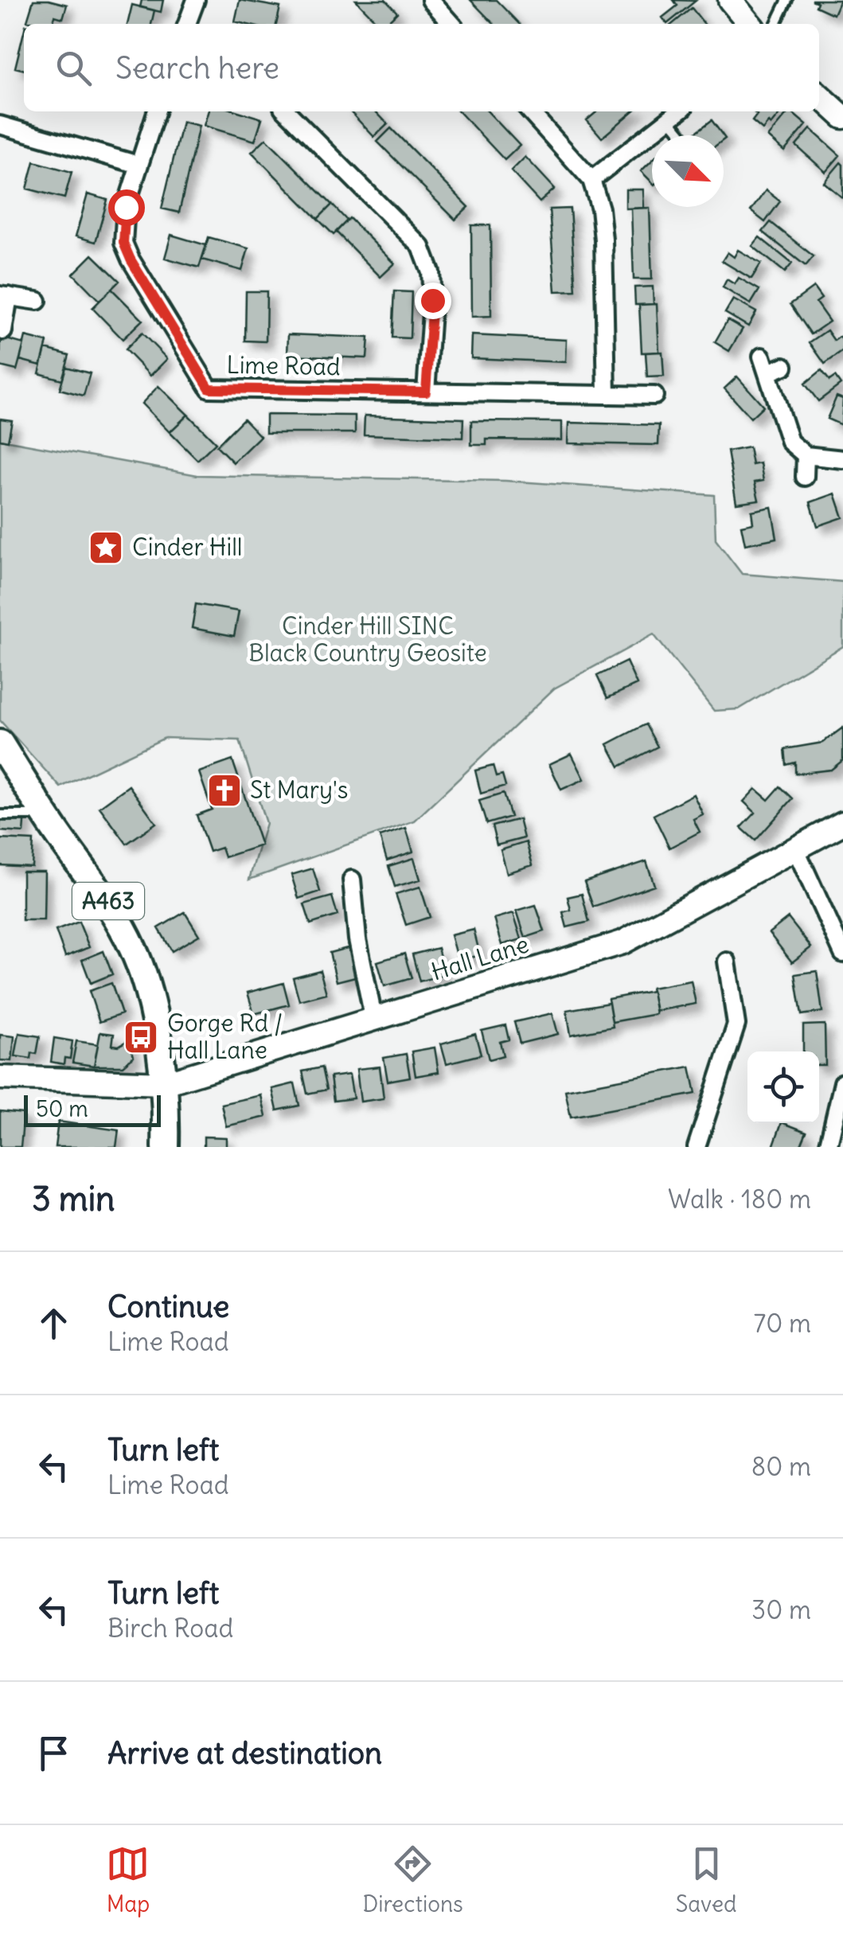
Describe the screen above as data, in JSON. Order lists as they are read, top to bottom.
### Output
{
  "streets": {
    "main road": ["A463"],
    "street": ["Lime Road", "Hall Lane"]
  },
  "crossings": [
    ["A463", "Hall Lane"]
  ],
  "parks": ["Cinder Hill SINC Black Country Geosite"],
  "places": {
    "place": ["Cinder Hill"],
    "church": ["St Mary's"],
    "bus stop": ["Gorge Rd / Hall Lane"]
  },
  "scale_bar": "50 m",
  "north": "bottom right",
  "page": {
    "search": "Search here",
    "scale": "50 m",
    "heading": ["3 min", "Walk · 180 m"],
    "list": [
      ["Continue", "Lime Road", "70 m"],
      ["Turn left", "Lime Road", "80 m"],
      ["Turn left", "Birch Road", "30 m"],
      "Arrive at destination"
    ],
    "nav": ["Map", "Directions", "Saved"]
  }
}
